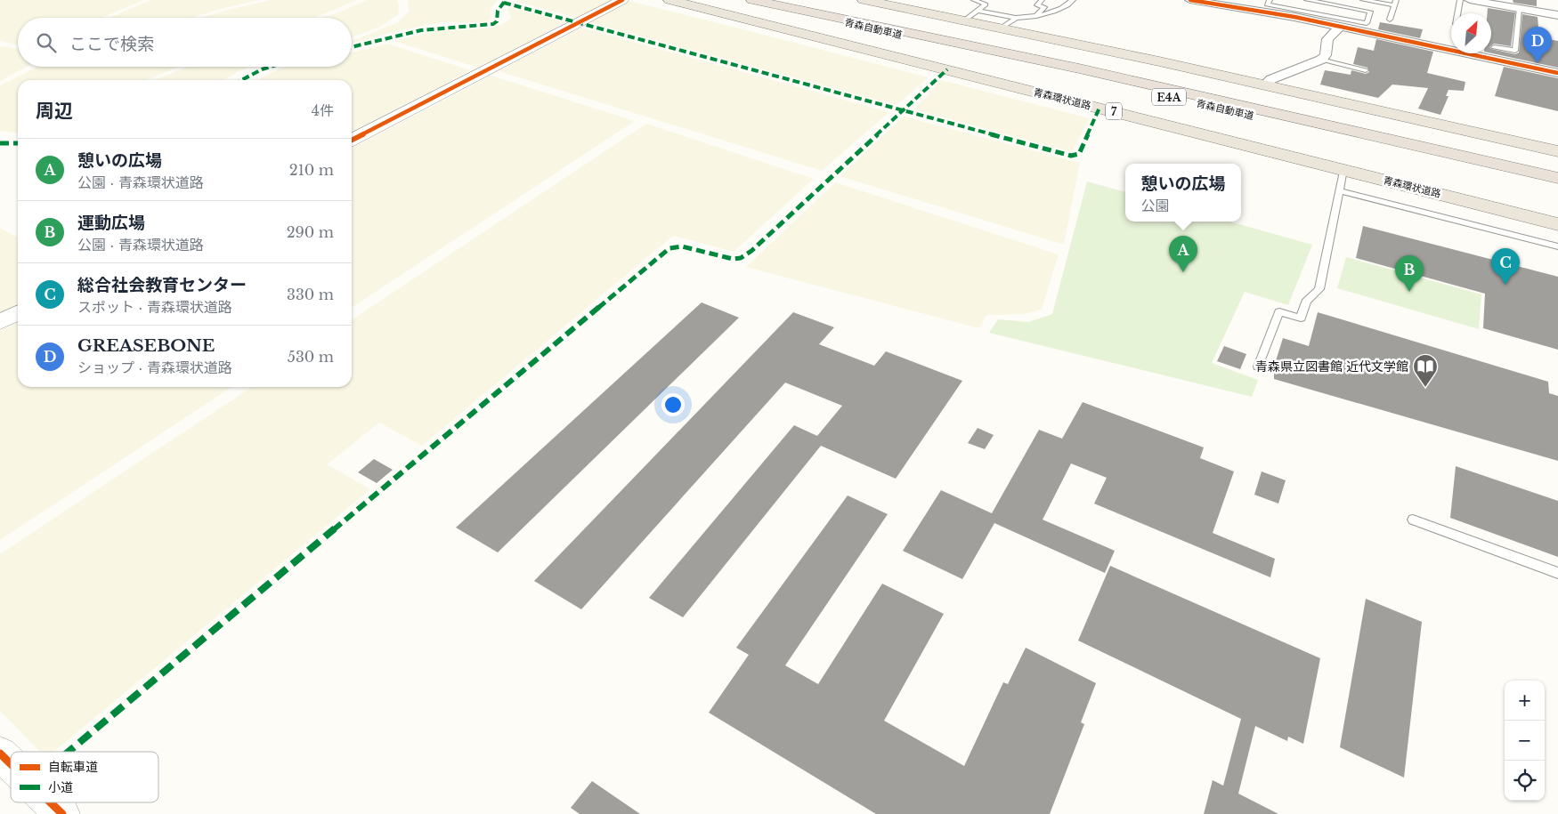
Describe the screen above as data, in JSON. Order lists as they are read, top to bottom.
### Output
{
  "streets": {
    "highway": [
      "青森自動車道",
      "E4A",
      "青森環状道路",
      "7"
    ]
  },
  "places": {
    "library": ["青森県立図書館 近代文学館"]
  },
  "legend": ["自転車道", "小道"],
  "north": "top right",
  "page": {
    "search": "ここで検索",
    "pins": [
      "D",
      "A",
      "C",
      "B"
    ],
    "heading": ["周辺", "4件"],
    "list": [
      {
        "mark": "A",
        "name": "憩いの広場",
        "note": "公園 · 青森環状道路",
        "value": "210 m"
      },
      {
        "mark": "B",
        "name": "運動広場",
        "note": "公園 · 青森環状道路",
        "value": "290 m"
      },
      {
        "mark": "C",
        "name": "総合社会教育センター",
        "note": "スポット · 青森環状道路",
        "value": "330 m"
      },
      {
        "mark": "D",
        "name": "GREASEBONE",
        "note": "ショップ · 青森環状道路",
        "value": "530 m"
      }
    ],
    "popup": ["憩いの広場", "公園"],
    "map_buttons": ["+", "−"]
  }
}
